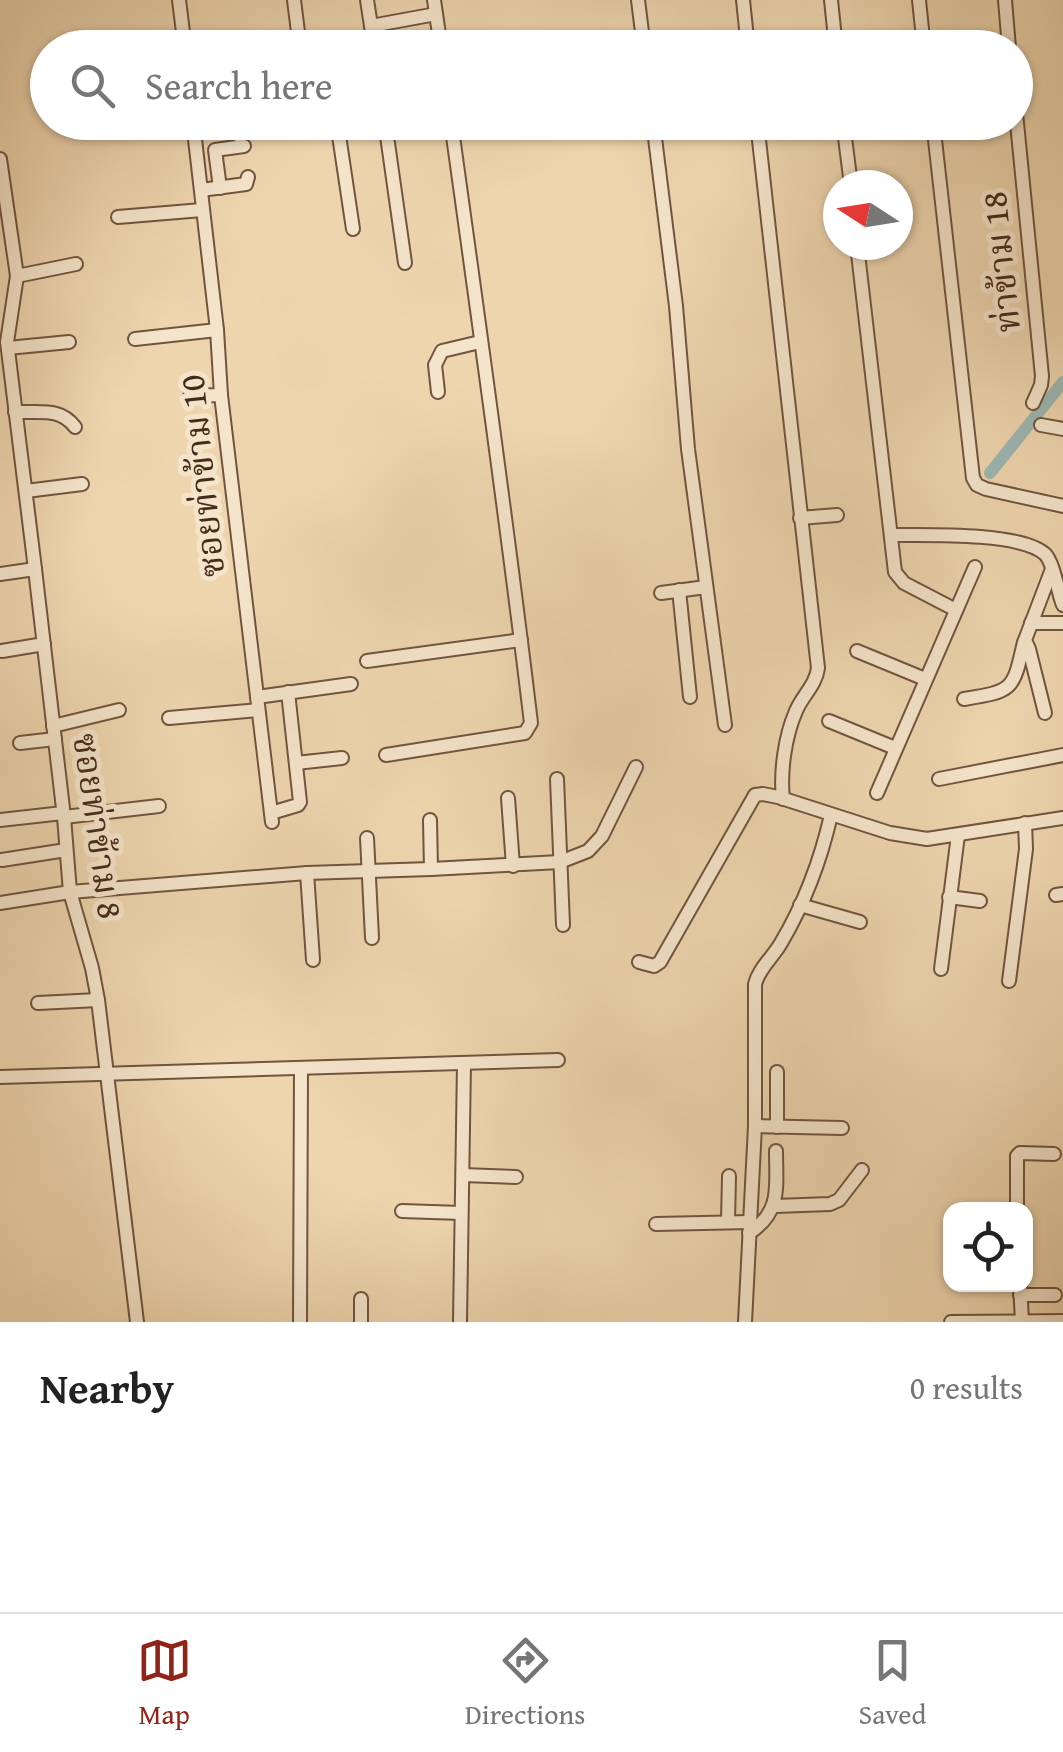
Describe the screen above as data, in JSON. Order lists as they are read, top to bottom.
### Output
{
  "streets": {
    "street": ["ท่าข้าม 18", "ซอยท่าข้าม 10", "ซอยท่าข้าม 8"]
  },
  "north": "left",
  "page": {
    "search": "Search here",
    "heading": ["Nearby", "0 results"],
    "nav": ["Map", "Directions", "Saved"]
  }
}
